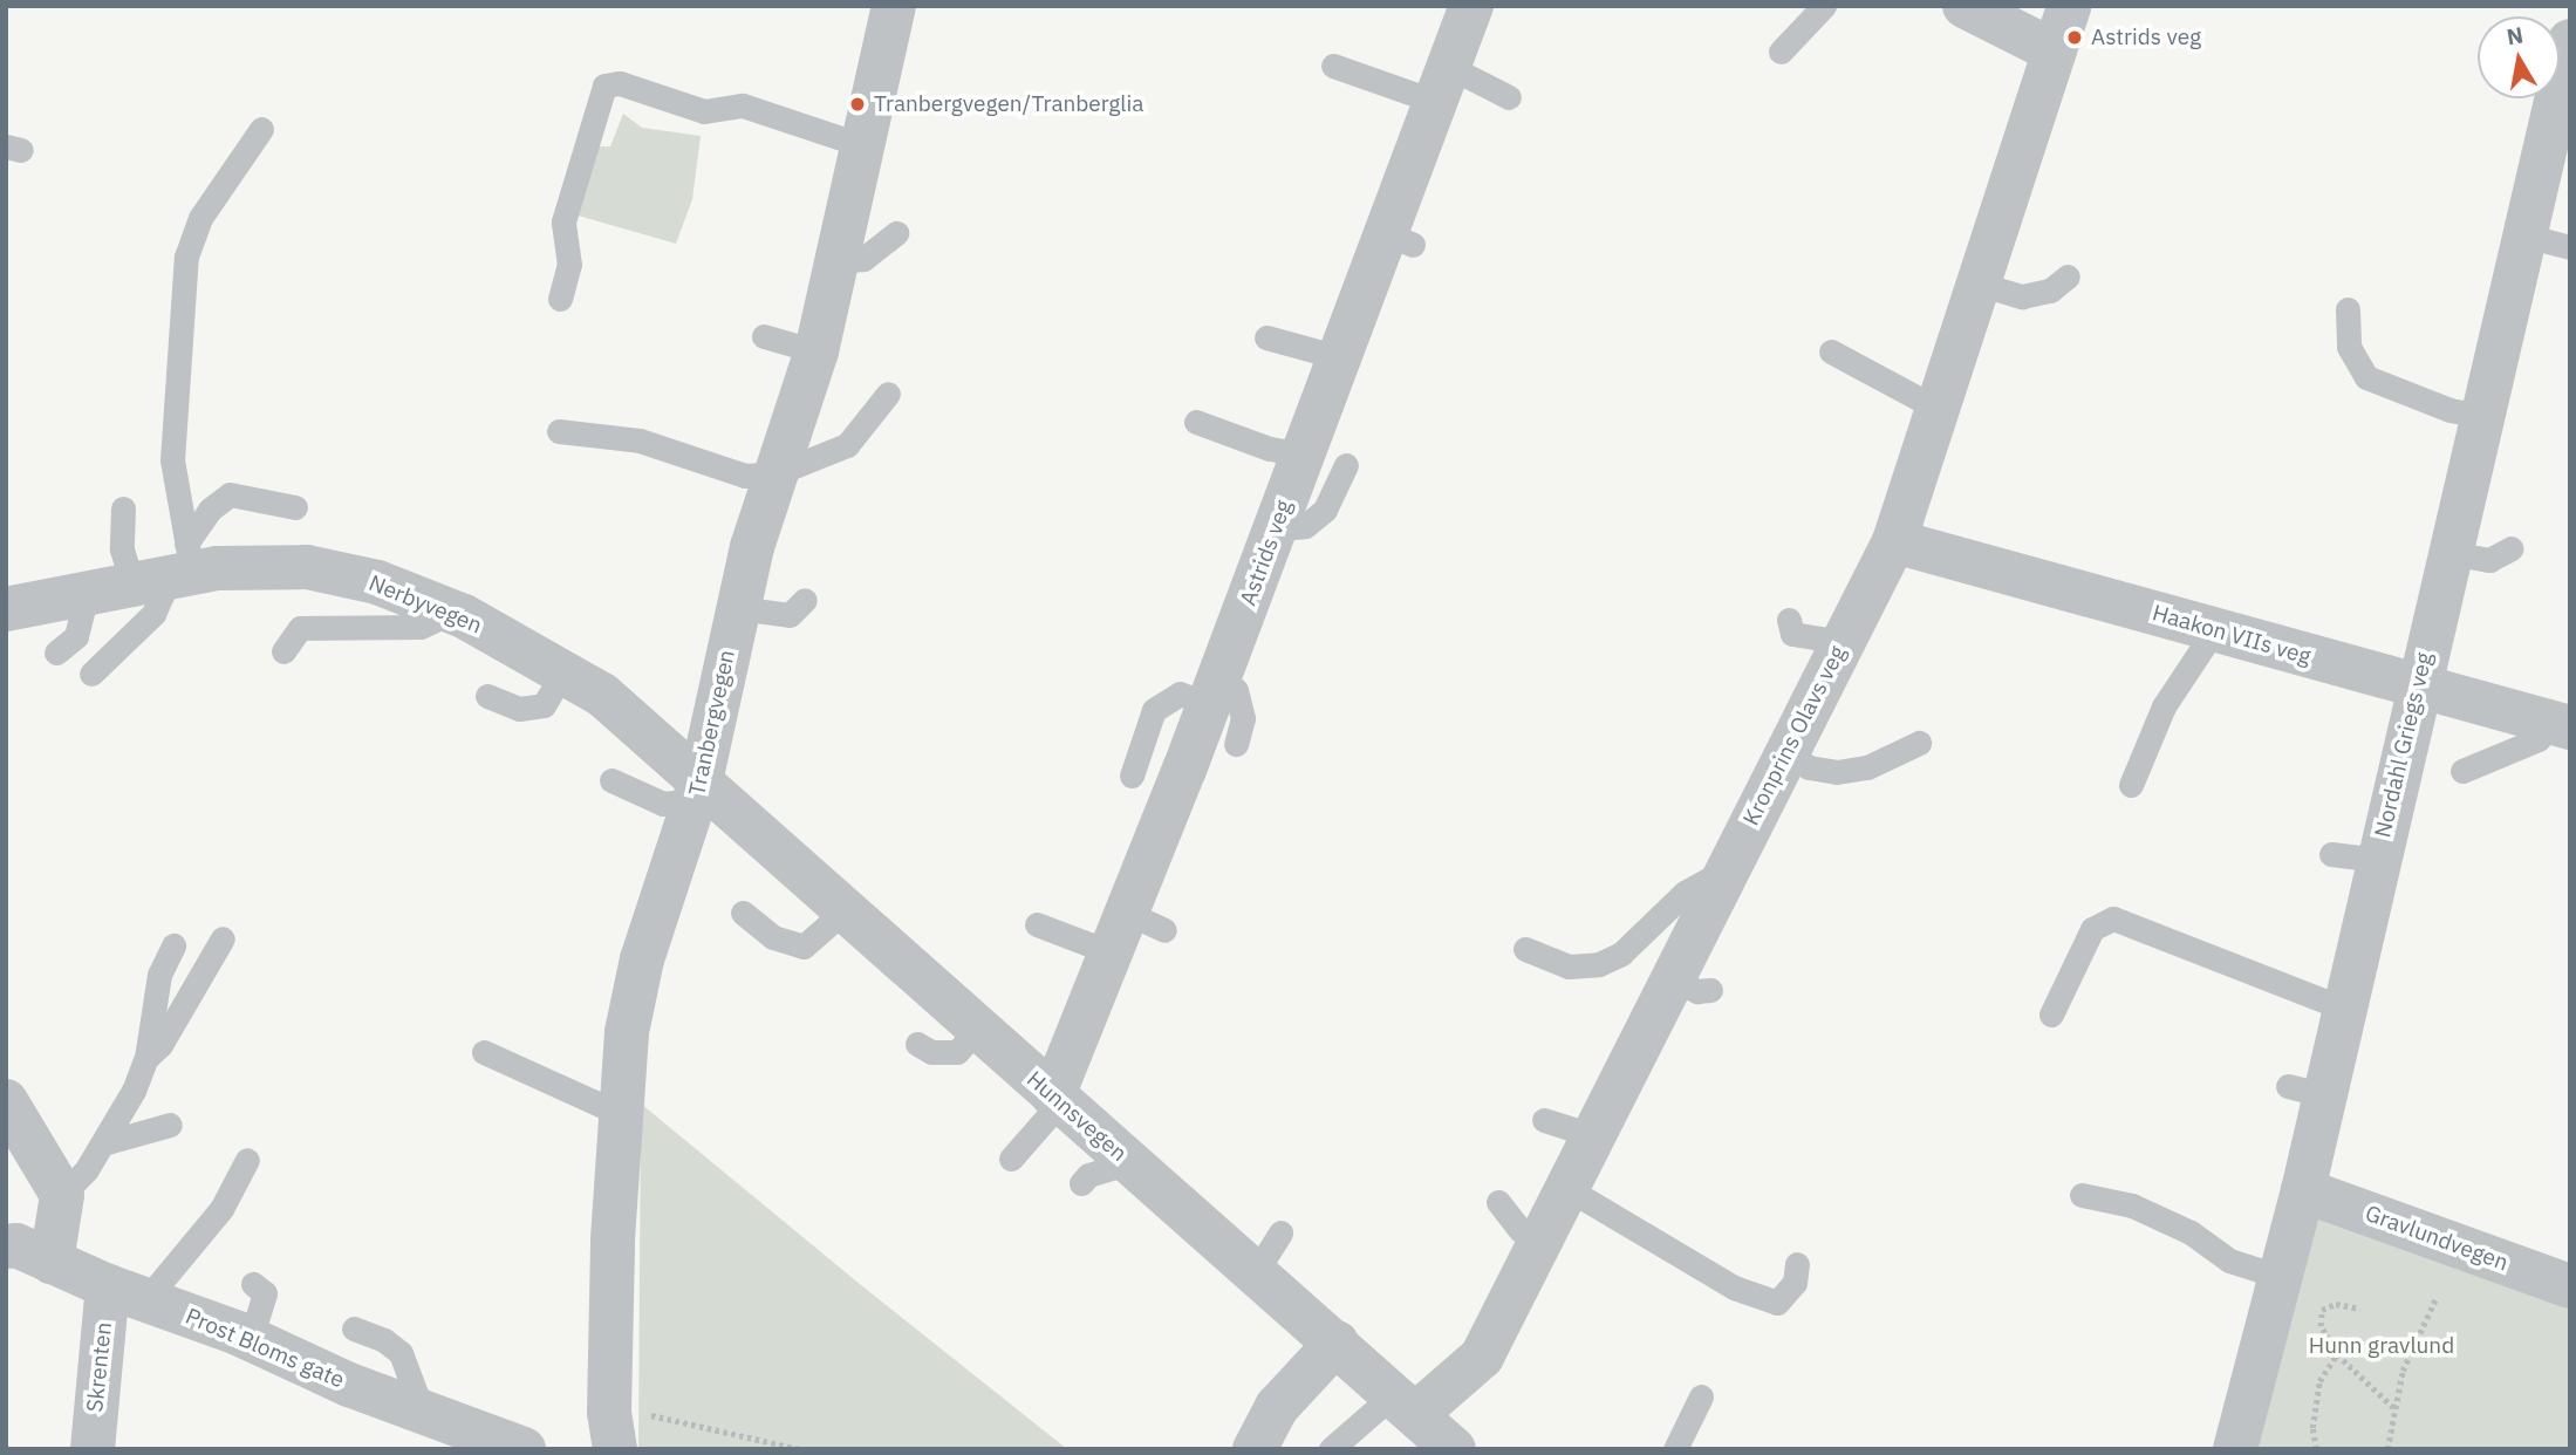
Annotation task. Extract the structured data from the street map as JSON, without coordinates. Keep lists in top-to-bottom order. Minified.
{"streets":{"street":["Astrids veg","Nerbyvegen","Haakon VIIs veg","Tranbergvegen","Kronprins Olavs veg","Nordahl Griegs veg","Hunnsvegen","Gravlundvegen","Prost Bloms gate","Skrenten"]},"crossings":[["Astrids veg","Hunnsvegen"],["Nerbyvegen","Tranbergvegen"],["Nerbyvegen","Hunnsvegen"],["Haakon VIIs veg","Kronprins Olavs veg"],["Haakon VIIs veg","Nordahl Griegs veg"],["Tranbergvegen","Hunnsvegen"],["Kronprins Olavs veg","Hunnsvegen"],["Nordahl Griegs veg","Gravlundvegen"],["Prost Bloms gate","Skrenten"]],"parks":["Hunn gravlund"],"places":["Astrids veg","Tranbergvegen/Tranberglia"],"north":"top"}
